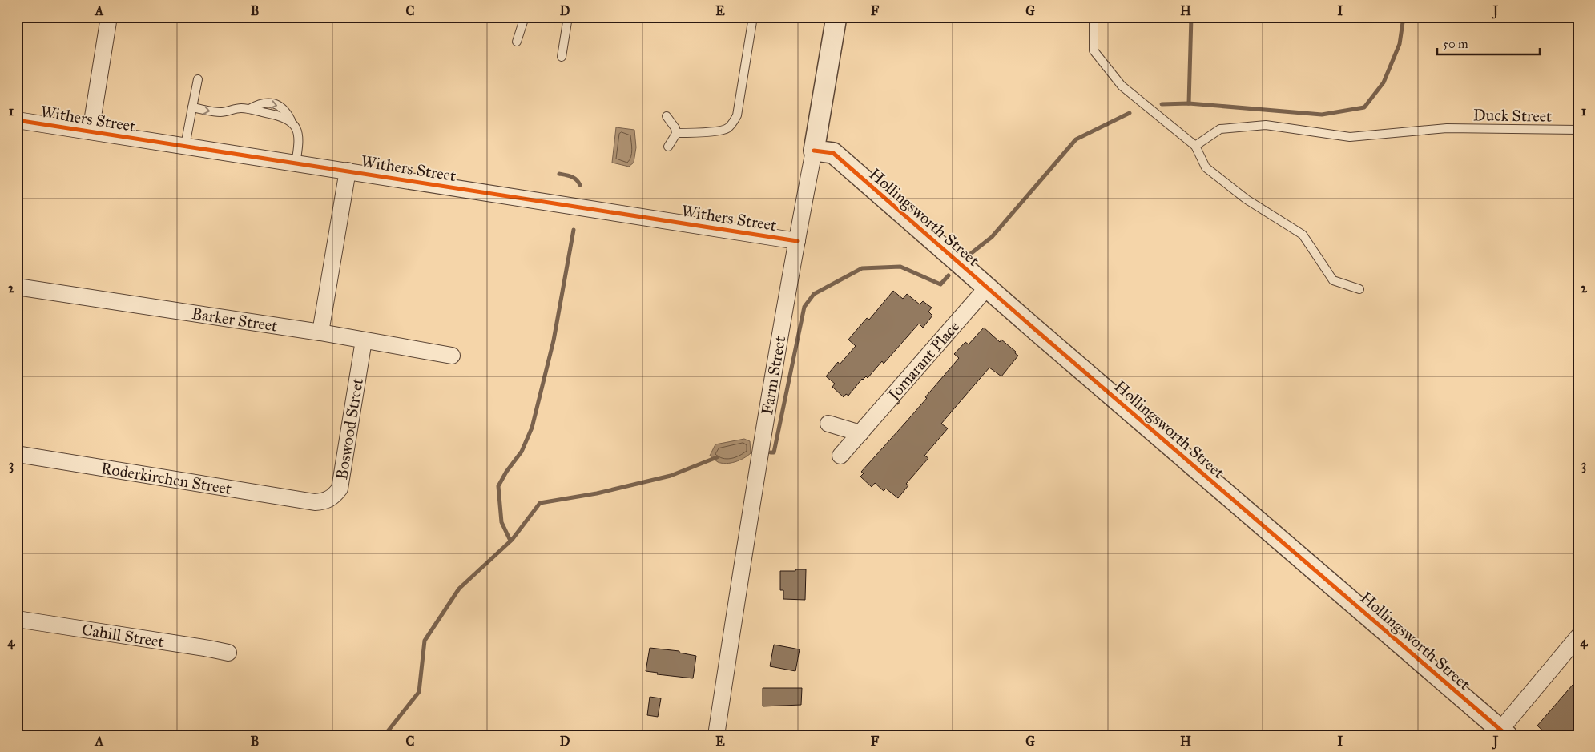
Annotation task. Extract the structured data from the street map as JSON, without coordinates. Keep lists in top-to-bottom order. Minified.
{"streets":{"street":["Withers Street","Hollingsworth Street","Barker Street","Jomarant Place","Farm Street","Boswood Street","Roderkirchen Street","Cahill Street"],"lane":["Duck Street"]},"crossings":[["Withers Street","Farm Street"],["Hollingsworth Street","Jomarant Place"],["Hollingsworth Street","Farm Street"],["Barker Street","Boswood Street"],["Boswood Street","Roderkirchen Street"]],"scale_bar":"50 m","grid":{"columns":["A","B","C","D","E","F","G","H","I","J"],"rows":["1","2","3","4"]}}
